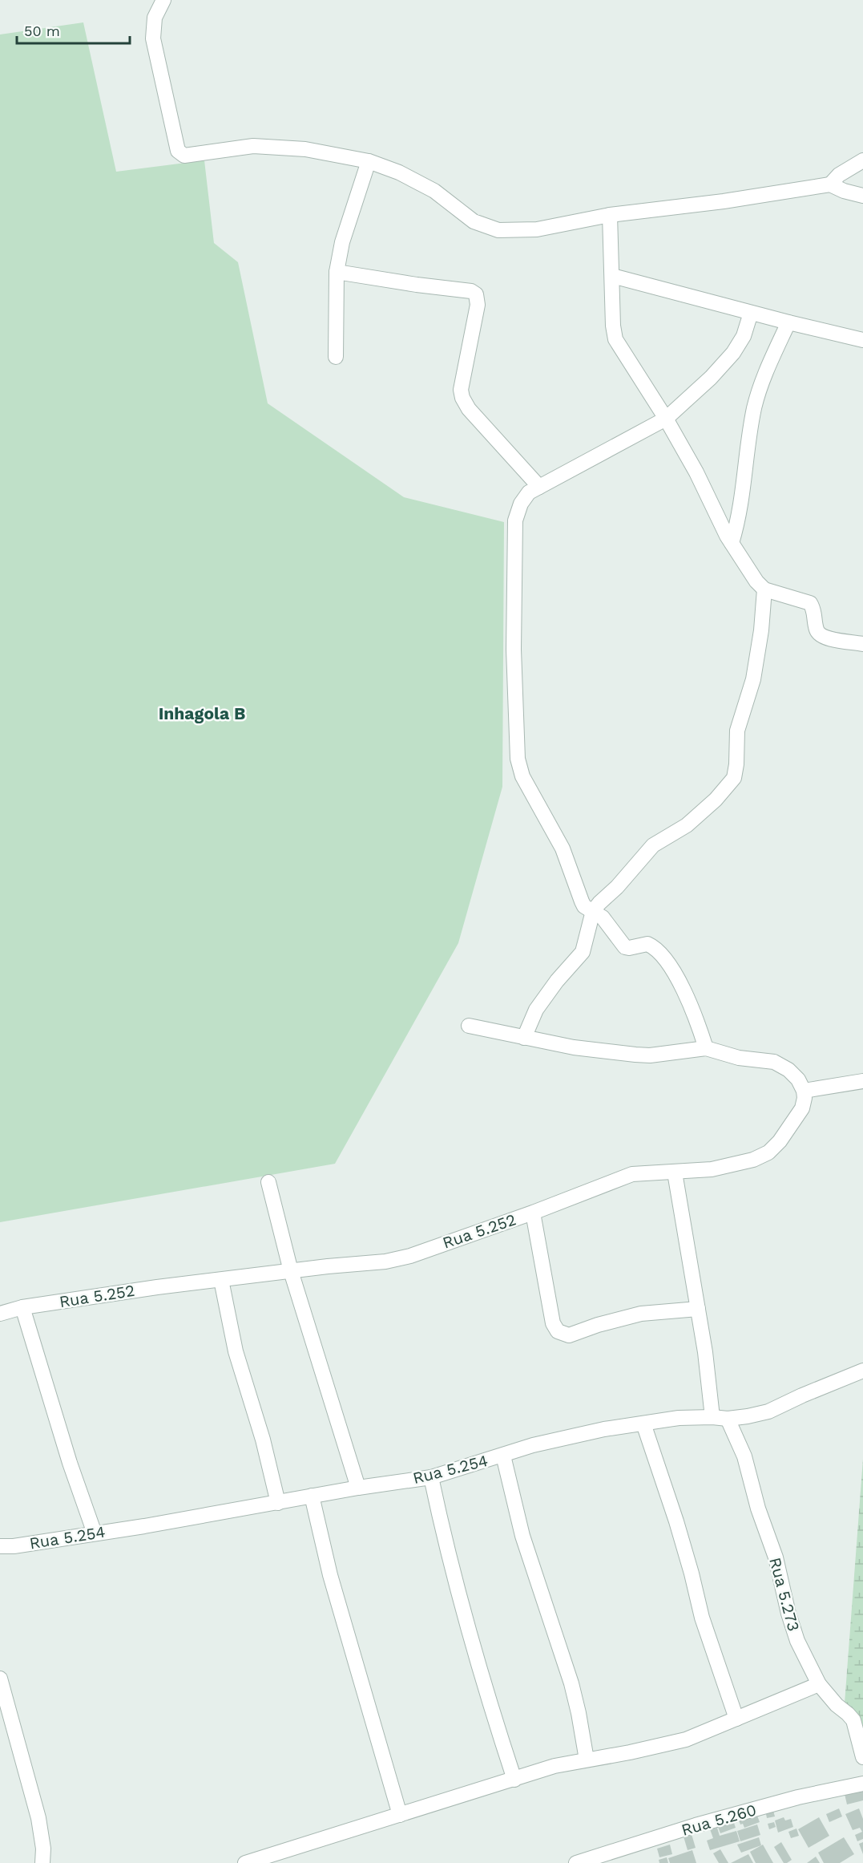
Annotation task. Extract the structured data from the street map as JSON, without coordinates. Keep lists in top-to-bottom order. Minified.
{"streets":{"street":["Rua 5.252","Rua 5.254","Rua 5.273","Rua 5.260"]},"crossings":[["Rua 5.254","Rua 5.273"]],"districts":["Inhagola B"],"scale_bar":"50 m"}
